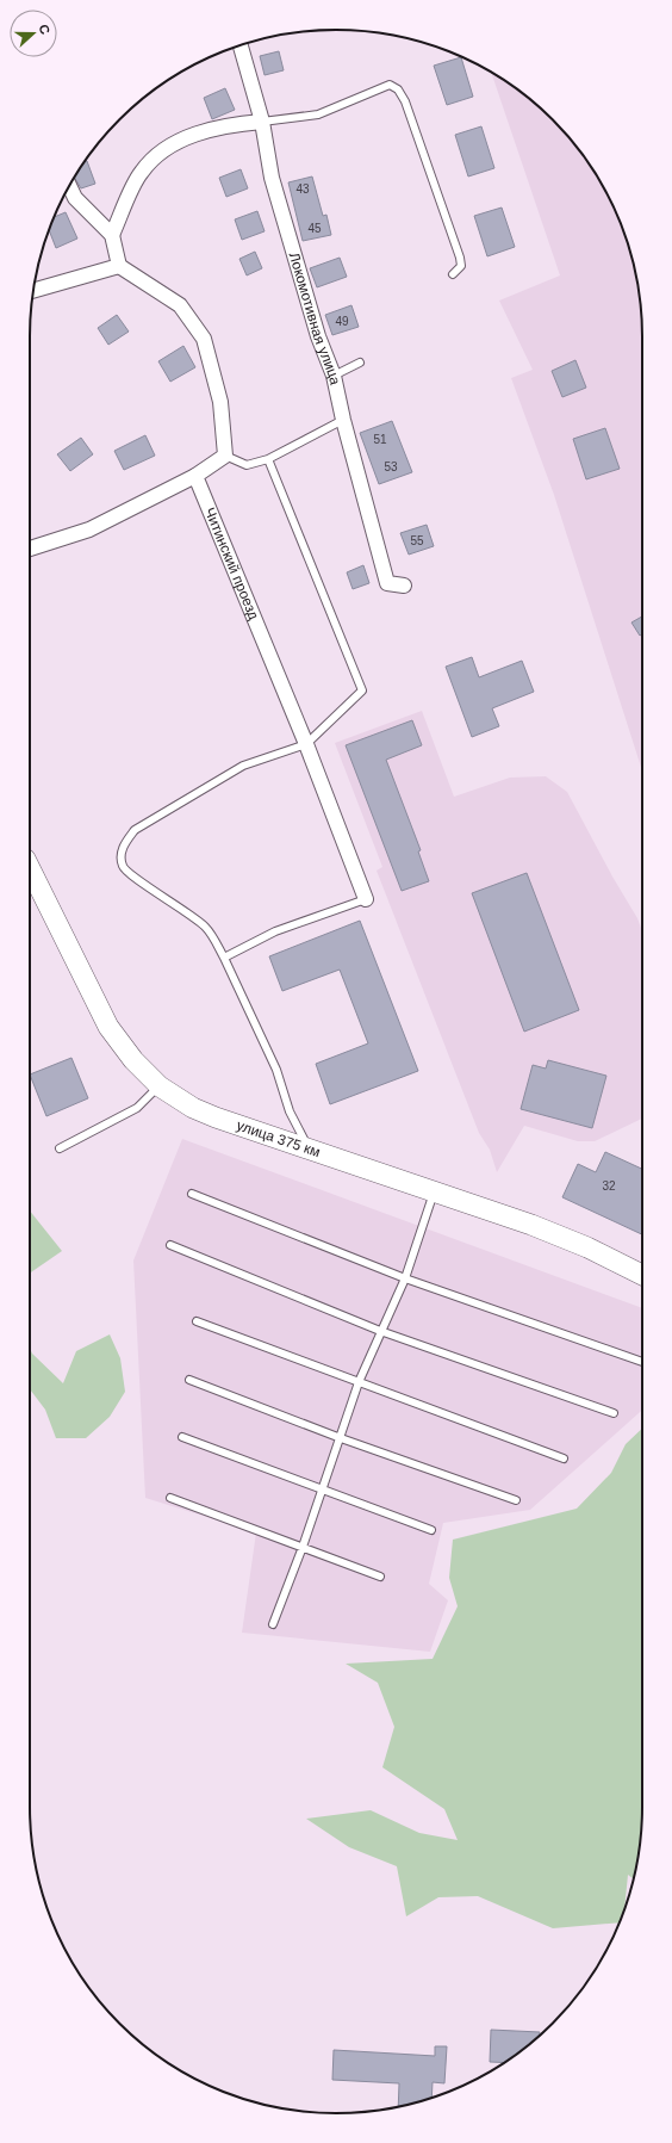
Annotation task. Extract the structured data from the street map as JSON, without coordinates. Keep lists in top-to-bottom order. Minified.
{"streets":{"main road":["улица 375 км"],"street":["Локомотивная улица","Читинский проезд"]},"house_numbers":["43","45","49","51","53","55","32"],"north":"right"}
